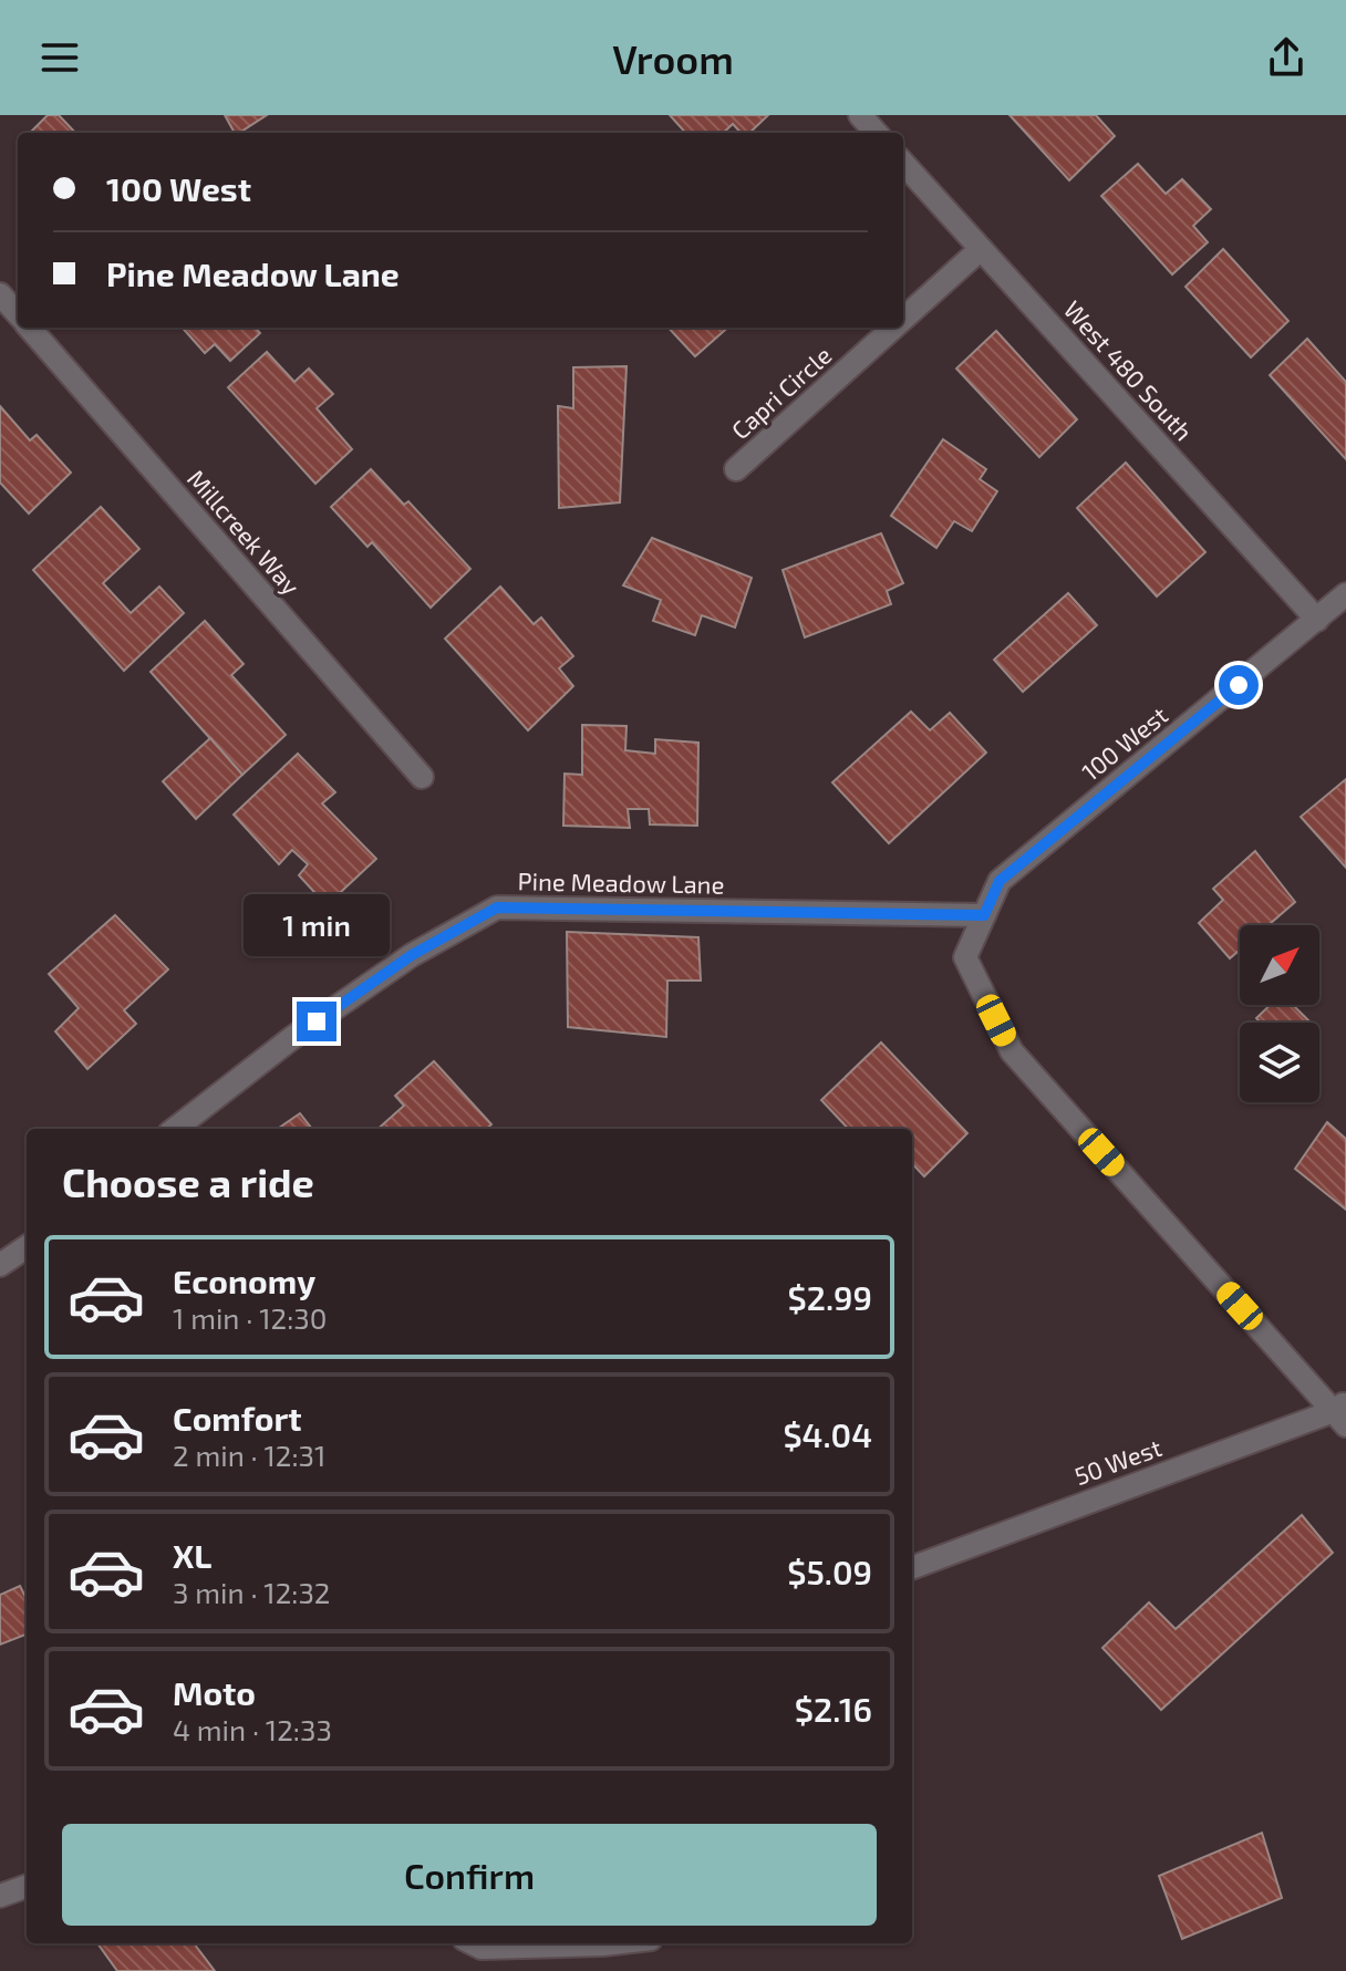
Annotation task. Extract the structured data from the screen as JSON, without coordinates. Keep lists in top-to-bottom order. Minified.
{"streets":{"street":["West 480 South","Capri Circle","Millcreek Way","100 West","Pine Meadow Lane","50 West"]},"crossings":[["West 480 South","Capri Circle"],["West 480 South","100 West"],["100 West","Pine Meadow Lane"],["100 West","50 West"]],"north":"top right","page":{"header":"Vroom","banner":["100 West","Pine Meadow Lane"],"bubble":"1 min","heading":"Choose a ride","list":[{"name":"Economy","note":"1 min · 12:30","value":"$2.99"},{"name":"Comfort","note":"2 min · 12:31","value":"$4.04"},{"name":"XL","note":"3 min · 12:32","value":"$5.09"},{"name":"Moto","note":"4 min · 12:33","value":"$2.16"}],"buttons":"Confirm"}}
